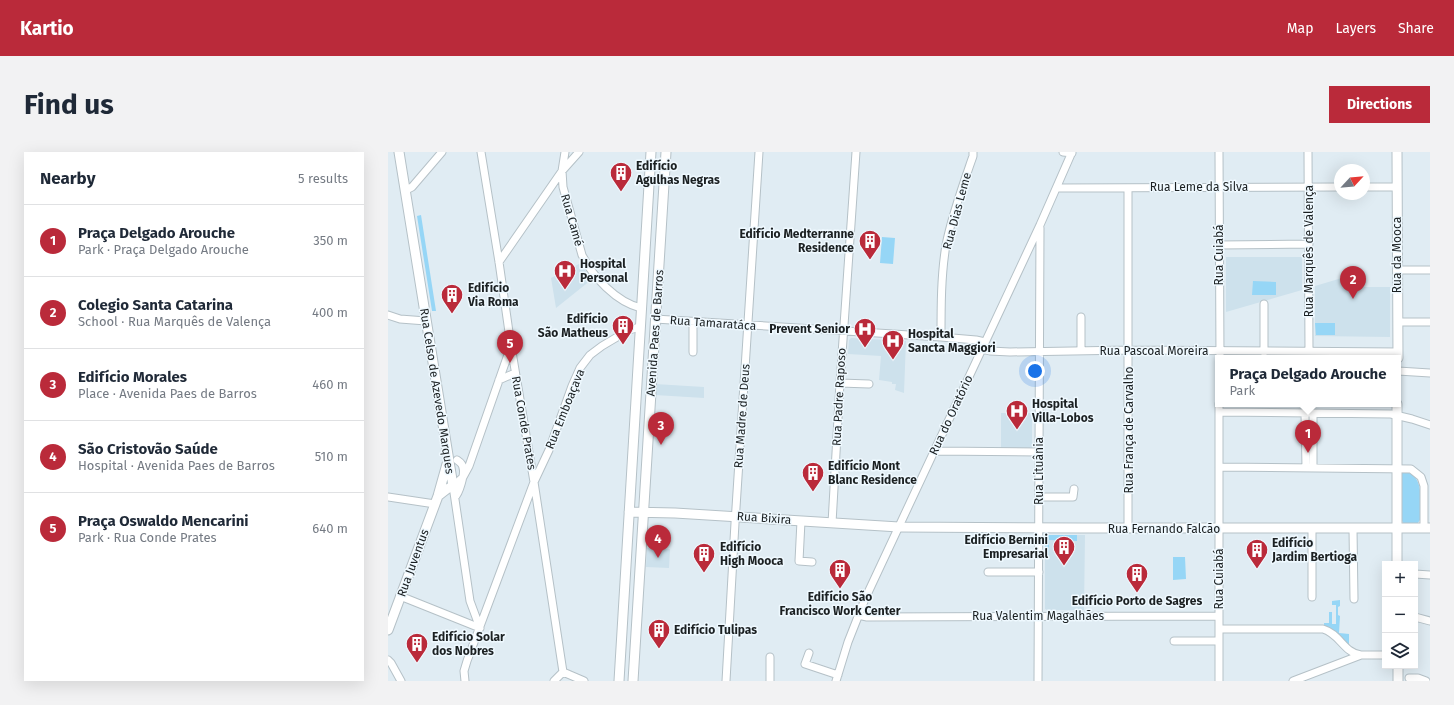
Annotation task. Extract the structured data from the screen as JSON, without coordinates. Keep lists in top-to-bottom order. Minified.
{"streets":{"main road":["Rua da Mooca","Avenida Paes de Barros","Rua Celso de Azevedo Marques","Rua Bixira","Rua Fernando Falcão","Rua Juventus"],"street":["Rua Leme da Silva","Rua Dias Leme","Rua Camé","Rua Marquês de Valença","Rua Cuiabá","Rua Tamaratáca","Rua Pascoal Moreira","Rua Padre Raposo","Rua Emboaçava","Rua do Oratório","Rua Madre de Deus","Rua Conde Prates","Rua França de Carvalho","Rua Lituânia","Rua Valentim Magalhães"]},"crossings":[["Rua Leme da Silva","Rua Marquês de Valença"],["Rua Leme da Silva","Rua Cuiabá"],["Rua Leme da Silva","Rua do Oratório"],["Rua Leme da Silva","Rua França de Carvalho"],["Rua Dias Leme","Rua Tamaratáca"],["Rua Camé","Avenida Paes de Barros"],["Rua Marquês de Valença","Rua Pascoal Moreira"],["Rua Cuiabá","Rua Pascoal Moreira"],["Rua Cuiabá","Rua Fernando Falcão"],["Rua Cuiabá","Rua Valentim Magalhães"],["Rua da Mooca","Rua Pascoal Moreira"],["Rua Tamaratáca","Avenida Paes de Barros"],["Rua Tamaratáca","Rua Pascoal Moreira"],["Rua Tamaratáca","Rua Padre Raposo"],["Rua Tamaratáca","Rua do Oratório"],["Rua Tamaratáca","Rua Madre de Deus"],["Avenida Paes de Barros","Rua Emboaçava"],["Avenida Paes de Barros","Rua Bixira"],["Rua Pascoal Moreira","Rua do Oratório"],["Rua Pascoal Moreira","Rua França de Carvalho"],["Rua Pascoal Moreira","Rua Lituânia"],["Rua Celso de Azevedo Marques","Rua Emboaçava"],["Rua Celso de Azevedo Marques","Rua Juventus"],["Rua Padre Raposo","Rua Bixira"],["Rua Emboaçava","Rua Conde Prates"],["Rua do Oratório","Rua Lituânia"],["Rua do Oratório","Rua Bixira"],["Rua do Oratório","Rua Fernando Falcão"],["Rua do Oratório","Rua Valentim Magalhães"],["Rua Madre de Deus","Rua Bixira"],["Rua França de Carvalho","Rua Fernando Falcão"],["Rua Lituânia","Rua Fernando Falcão"],["Rua Lituânia","Rua Valentim Magalhães"],["Rua Bixira","Rua Fernando Falcão"]],"places":{"building":["Edifício Agulhas Negras","Edifício Medterranne Residence","Edifício Via Roma","Edifício São Matheus","Edifício Mont Blanc Residence","Edifício Bernini Empresarial","Edifício Jardim Bertioga","Edifício High Mooca","Edifício São Francisco Work Center","Edifício Porto de Sagres","Edifício Tulipas","Edifício Solar dos Nobres"],"hospital":["Hospital Personal","Prevent Senior","Hospital Sancta Maggiori","Hospital Villa-Lobos"]},"north":"top right","page":{"header":"Kartio","nav":["Map","Layers","Share"],"buttons":"Directions","title":"Find us","heading":["Nearby","5 results"],"list":[{"mark":"1","name":"Praça Delgado Arouche","note":"Park · Praça Delgado Arouche","value":"350 m"},{"mark":"2","name":"Colegio Santa Catarina","note":"School · Rua Marquês de Valença","value":"400 m"},{"mark":"3","name":"Edifício Morales","note":"Place · Avenida Paes de Barros","value":"460 m"},{"mark":"4","name":"São Cristovão Saúde","note":"Hospital · Avenida Paes de Barros","value":"510 m"},{"mark":"5","name":"Praça Oswaldo Mencarini","note":"Park · Rua Conde Prates","value":"640 m"}],"pins":["2","5","3","1","4"],"popup":["Praça Delgado Arouche","Park"],"map_buttons":["+","−"]}}
